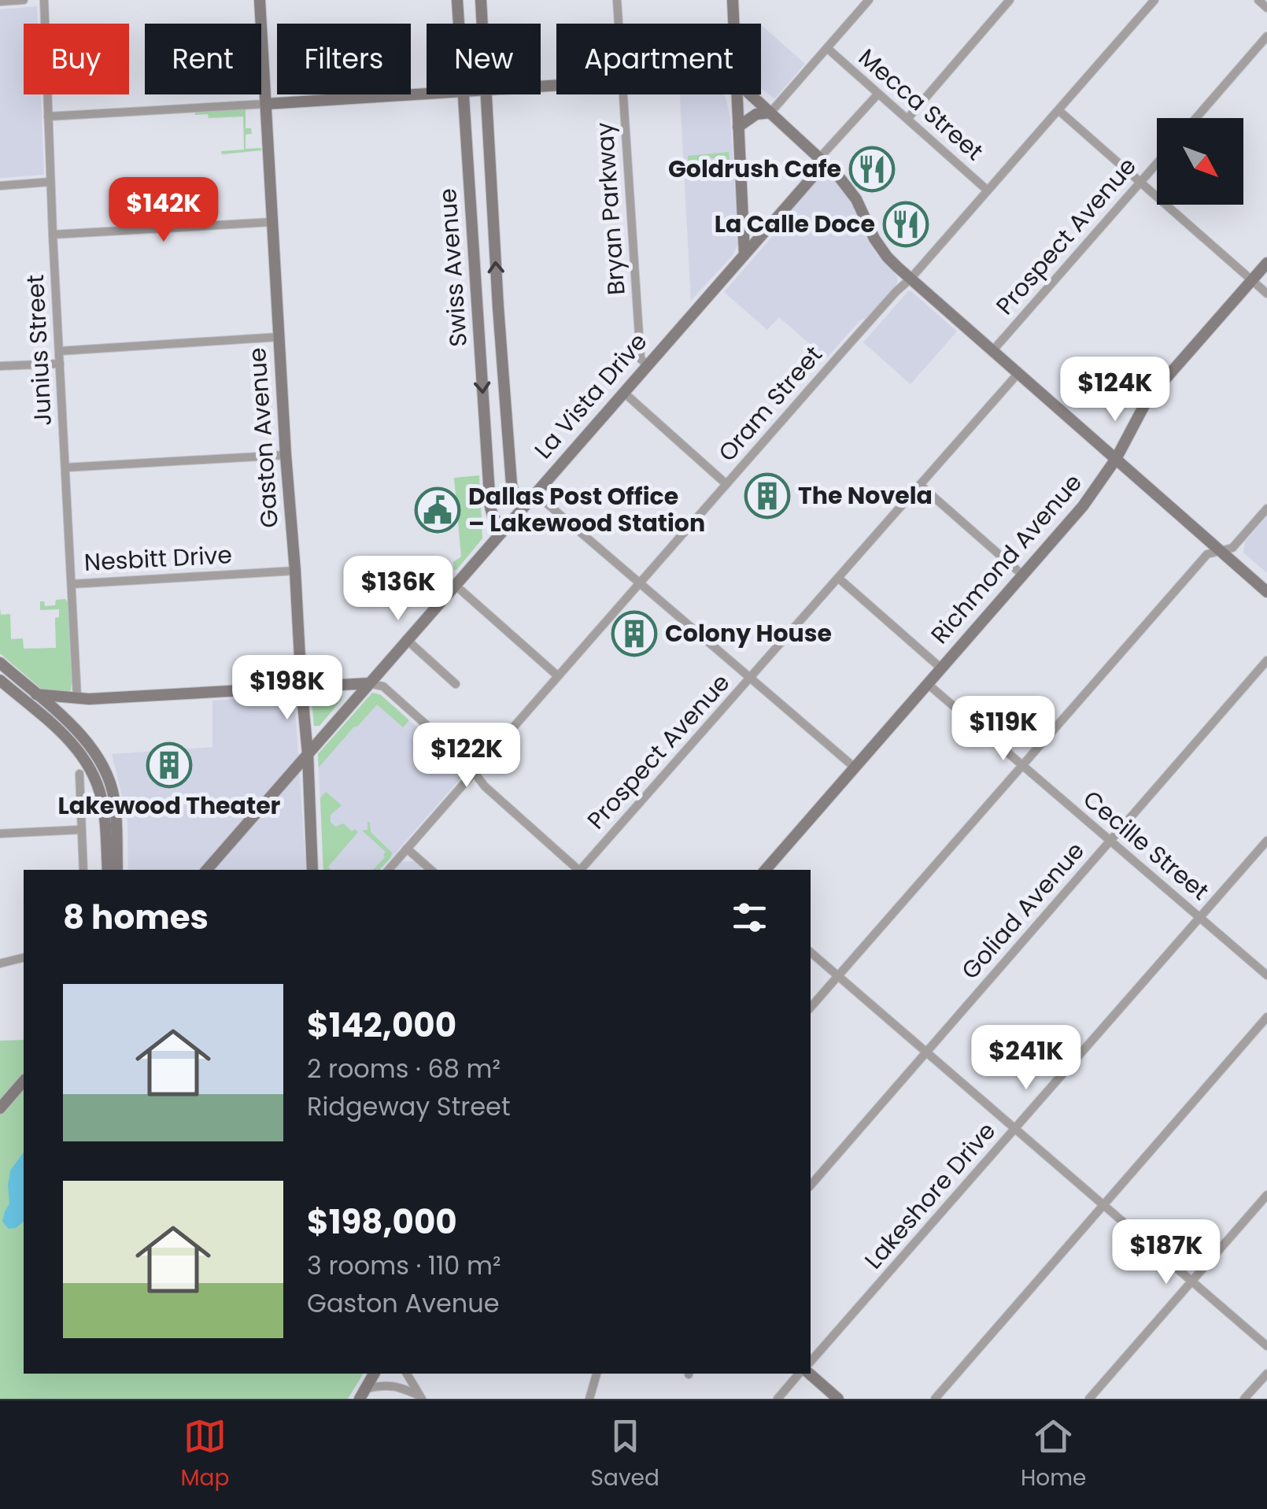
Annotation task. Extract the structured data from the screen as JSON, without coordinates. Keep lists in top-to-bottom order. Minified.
{"streets":{"street":["Mecca Street","Bryan Parkway","Prospect Avenue","Swiss Avenue","Junius Street","La Vista Drive","Oram Street","Gaston Avenue","Nesbitt Drive","Richmond Avenue","Cecille Street","Goliad Avenue","Lakeshore Drive"]},"crossings":[["Mecca Street","La Vista Drive"],["Mecca Street","Oram Street"],["Bryan Parkway","La Vista Drive"],["Swiss Avenue","La Vista Drive"],["Junius Street","Nesbitt Drive"],["La Vista Drive","Gaston Avenue"],["Gaston Avenue","Nesbitt Drive"],["Richmond Avenue","Cecille Street"],["Cecille Street","Goliad Avenue"],["Cecille Street","Lakeshore Drive"]],"places":{"restaurant":["Goldrush Cafe","La Calle Doce"],"building":["The Novela","Colony House","Lakewood Theater"],"public building":["Dallas Post Office – Lakewood Station"]},"north":"bottom right","page":{"chip":["Buy","Rent","Filters","New","Apartment"],"price":["$142K","$124K","$136K","$198K","$119K","$122K","$241K","$187K"],"heading":"8 homes","list":[{"name":"$142,000","note":"2 rooms · 68 m² · Ridgeway Street"},{"name":"$198,000","note":"3 rooms · 110 m² · Gaston Avenue"}],"tabs":["Map","Saved","Home"]}}
